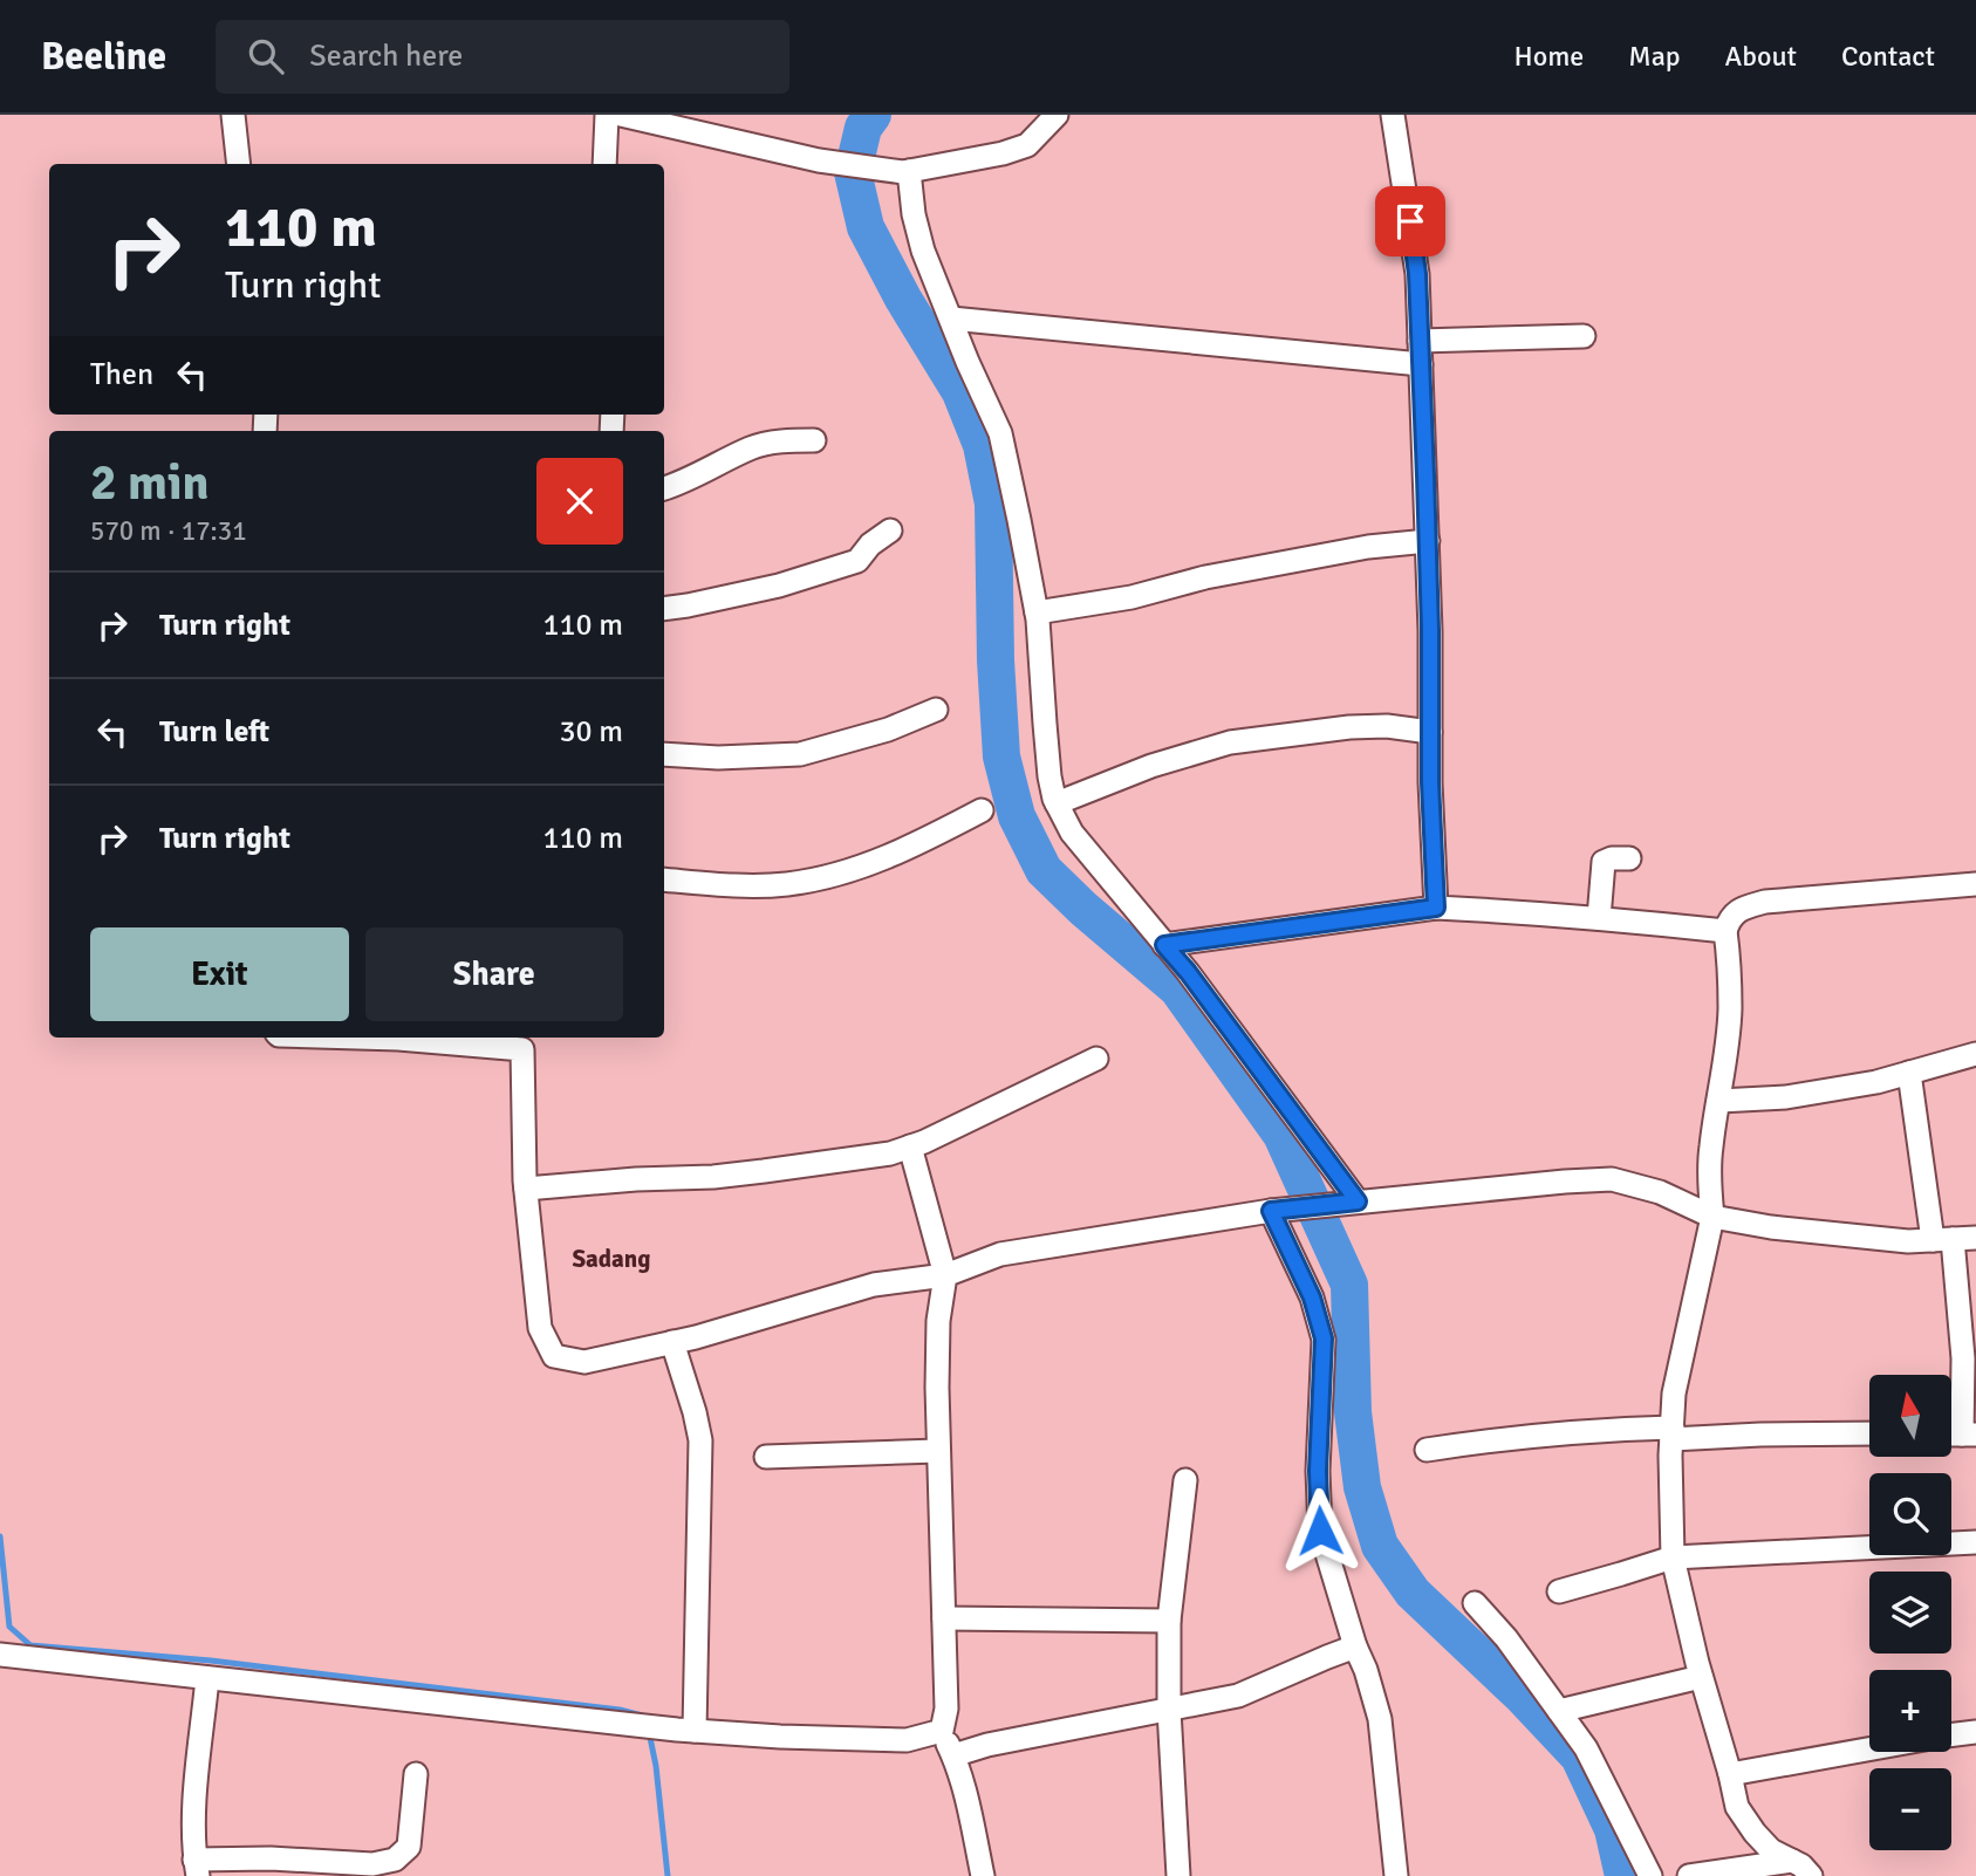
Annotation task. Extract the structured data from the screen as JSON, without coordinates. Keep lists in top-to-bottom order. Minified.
{"districts":["Sadang"],"north":"top","page":{"header":"Beeline","search":"Search here","nav":["Home","Map","About","Contact"],"turn":["110 m","Turn right"],"then":"Then","heading":["2 min","570 m · 17:31"],"list":[{"name":"Turn right","value":"110 m"},{"name":"Turn left","value":"30 m"},{"name":"Turn right","value":"110 m"}],"buttons":["Exit","Share"],"map_buttons":["+","−"]}}
